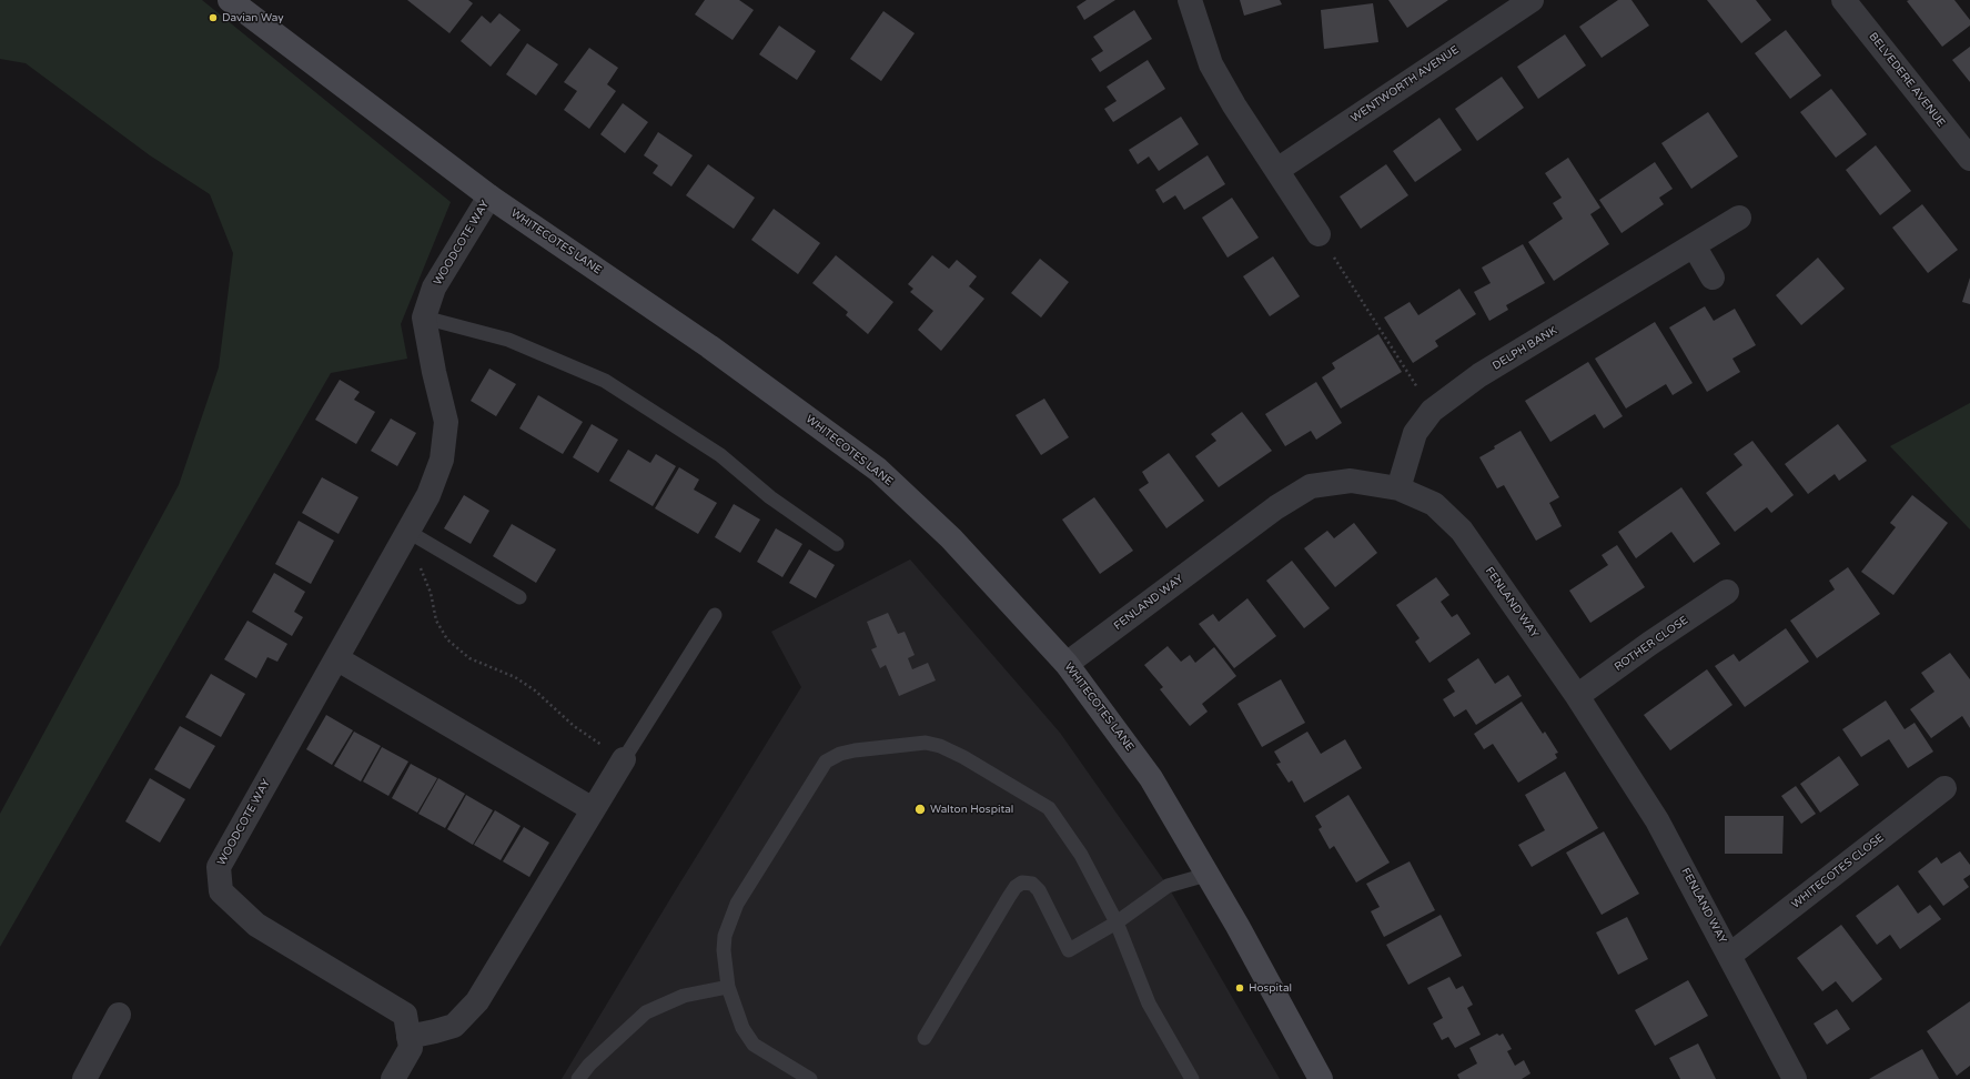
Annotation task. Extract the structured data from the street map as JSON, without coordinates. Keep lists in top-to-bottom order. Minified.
{"streets":{"street":["BELVEDERE AVENUE","WENTWORTH AVENUE","WHITECOTES LANE","WOODCOTE WAY","DELPH BANK","FENLAND WAY","ROTHER CLOSE","WHITECOTES CLOSE"]},"crossings":[["WHITECOTES LANE","WOODCOTE WAY"],["WHITECOTES LANE","FENLAND WAY"],["DELPH BANK","FENLAND WAY"],["FENLAND WAY","ROTHER CLOSE"],["FENLAND WAY","WHITECOTES CLOSE"]],"places":["Davian Way","Walton Hospital","Hospital"]}
